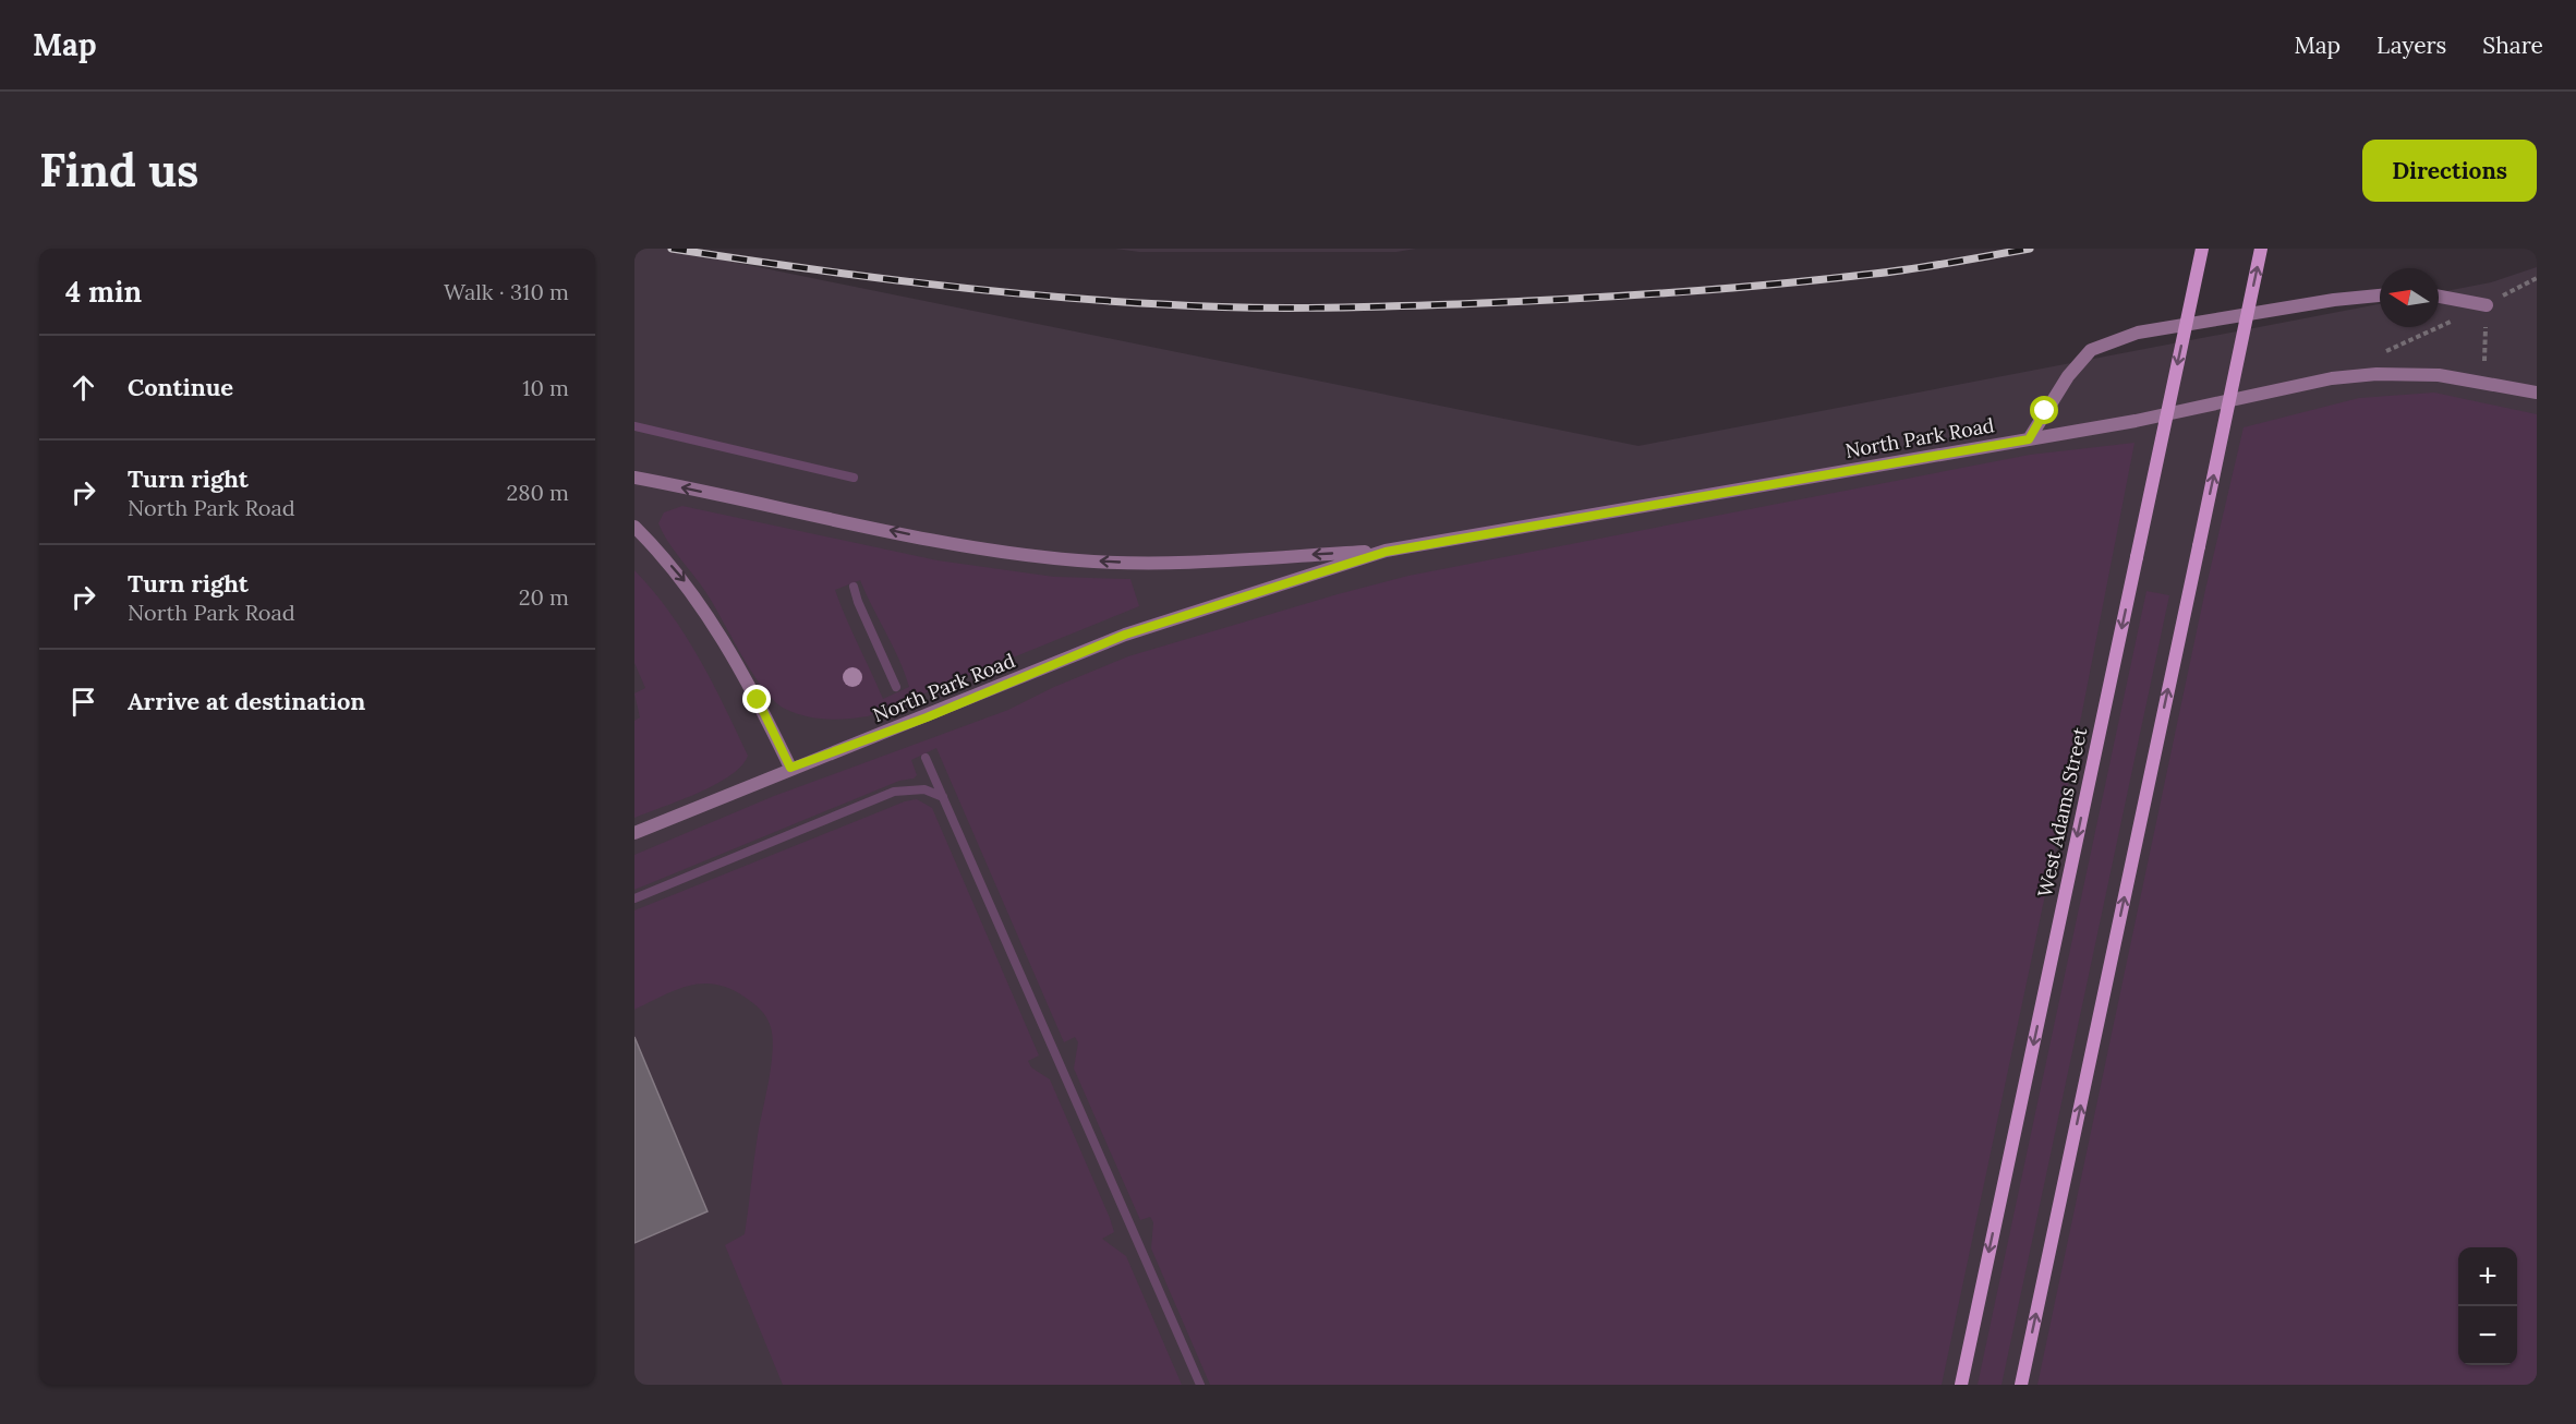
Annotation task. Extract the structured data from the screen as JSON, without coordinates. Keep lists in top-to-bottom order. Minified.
{"streets":{"main road":["West Adams Street"],"street":["North Park Road"]},"north":"left","page":{"header":"Map","nav":["Map","Layers","Share"],"buttons":"Directions","title":"Find us","heading":["4 min","Walk · 310 m"],"list":[["Continue","10 m"],["Turn right","North Park Road","280 m"],["Turn right","North Park Road","20 m"],"Arrive at destination"],"map_buttons":["+","−"]}}
